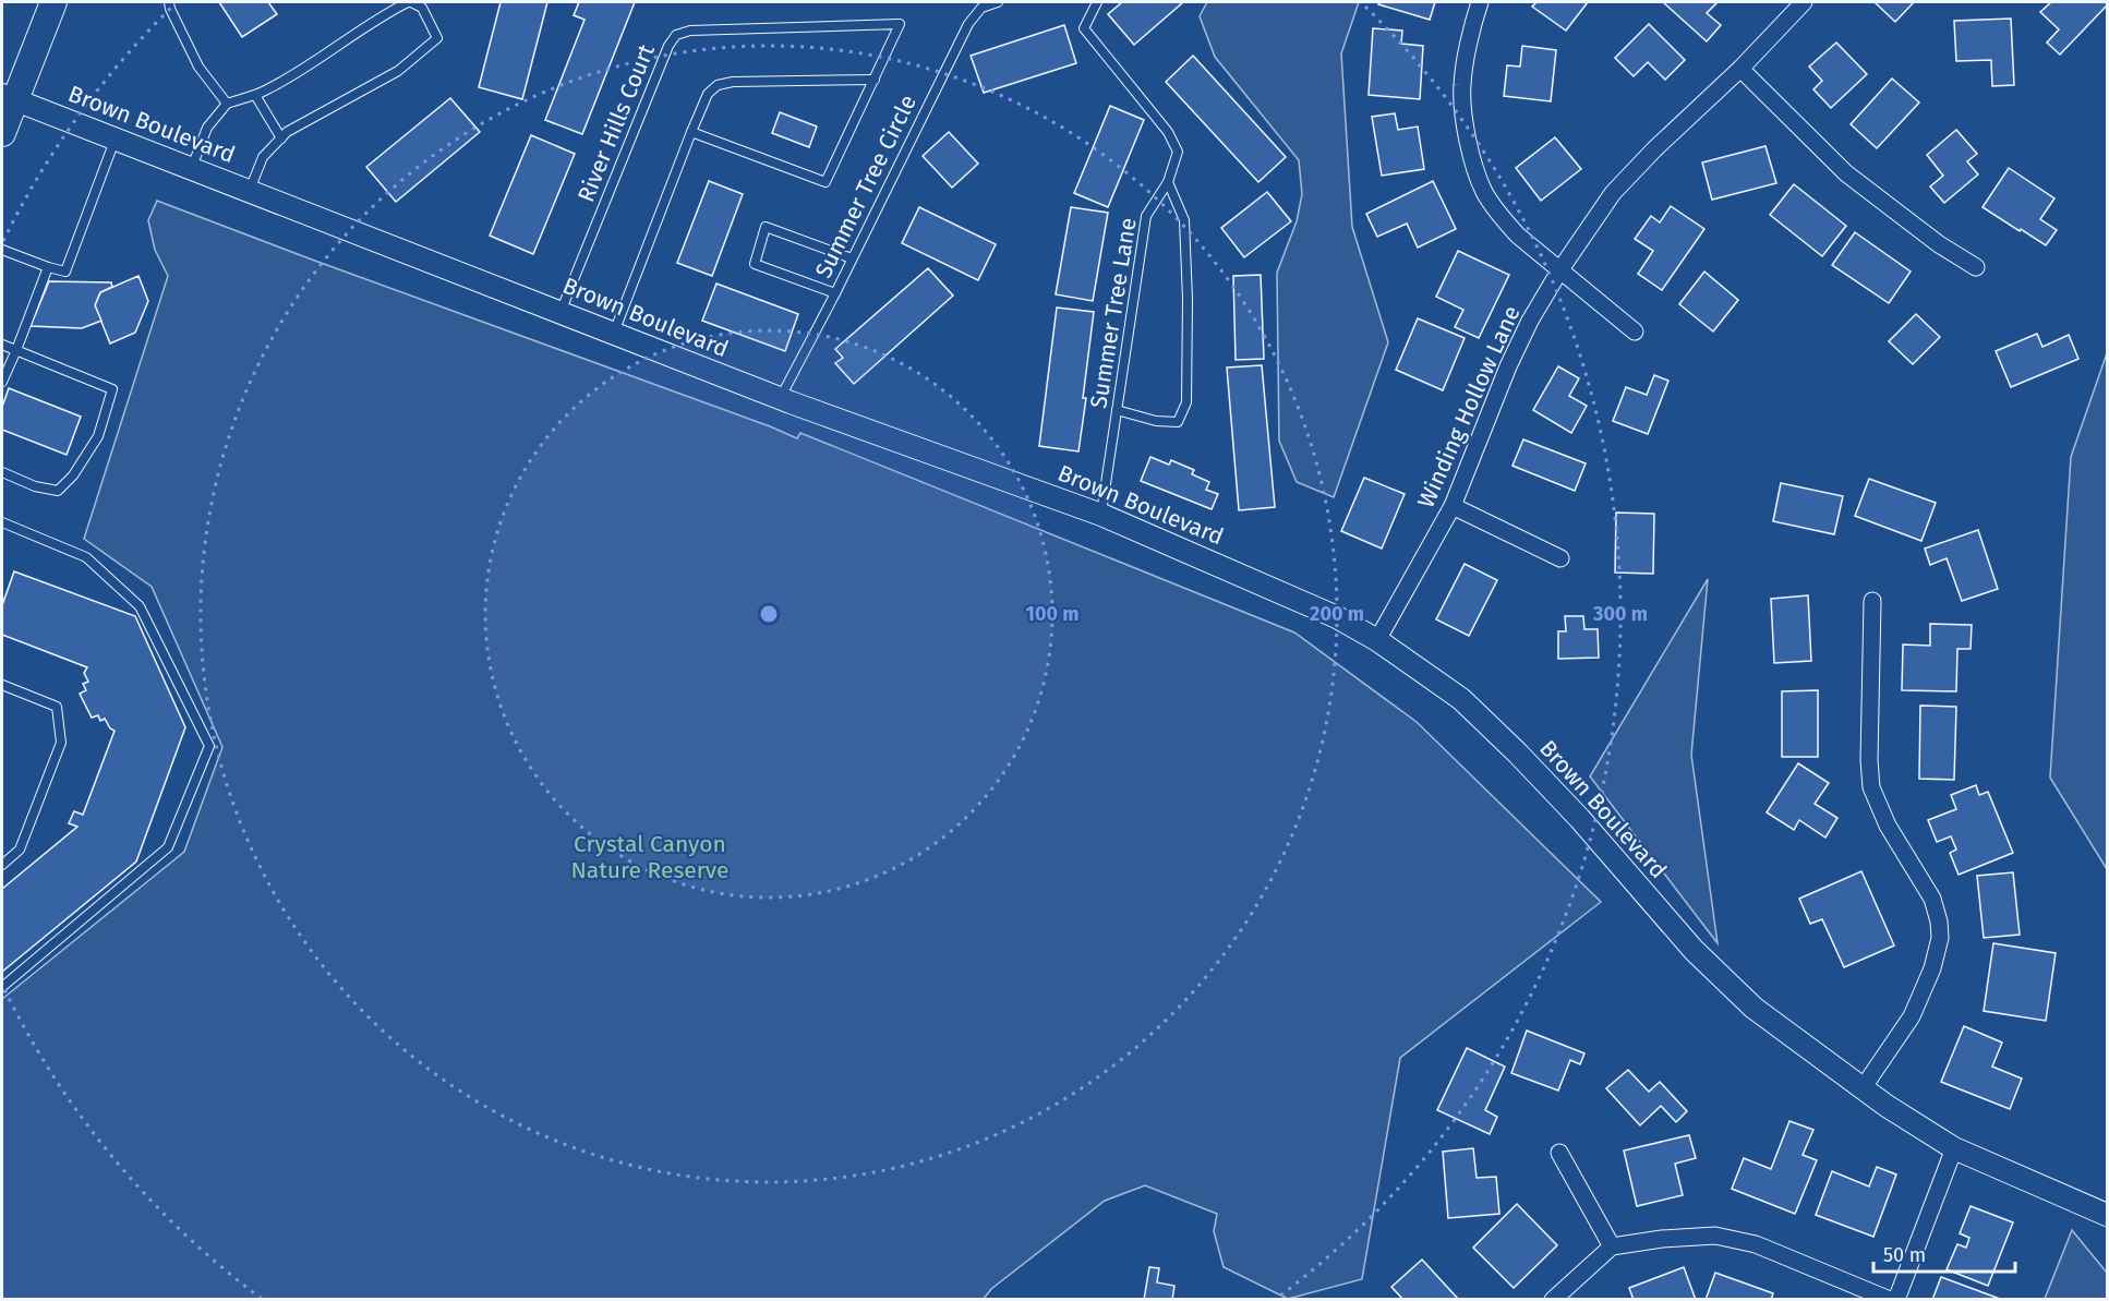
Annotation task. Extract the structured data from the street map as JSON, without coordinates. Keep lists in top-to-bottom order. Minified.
{"streets":{"street":["Brown Boulevard","Winding Hollow Lane"],"lane":["River Hills Court","Summer Tree Circle","Summer Tree Lane"]},"crossings":[["River Hills Court","Brown Boulevard"],["Brown Boulevard","Summer Tree Circle"],["Brown Boulevard","Summer Tree Lane"],["Brown Boulevard","Winding Hollow Lane"]],"parks":["Crystal Canyon Nature Reserve"],"scale_bar":"50 m","rings":["100 m","200 m","300 m"]}
